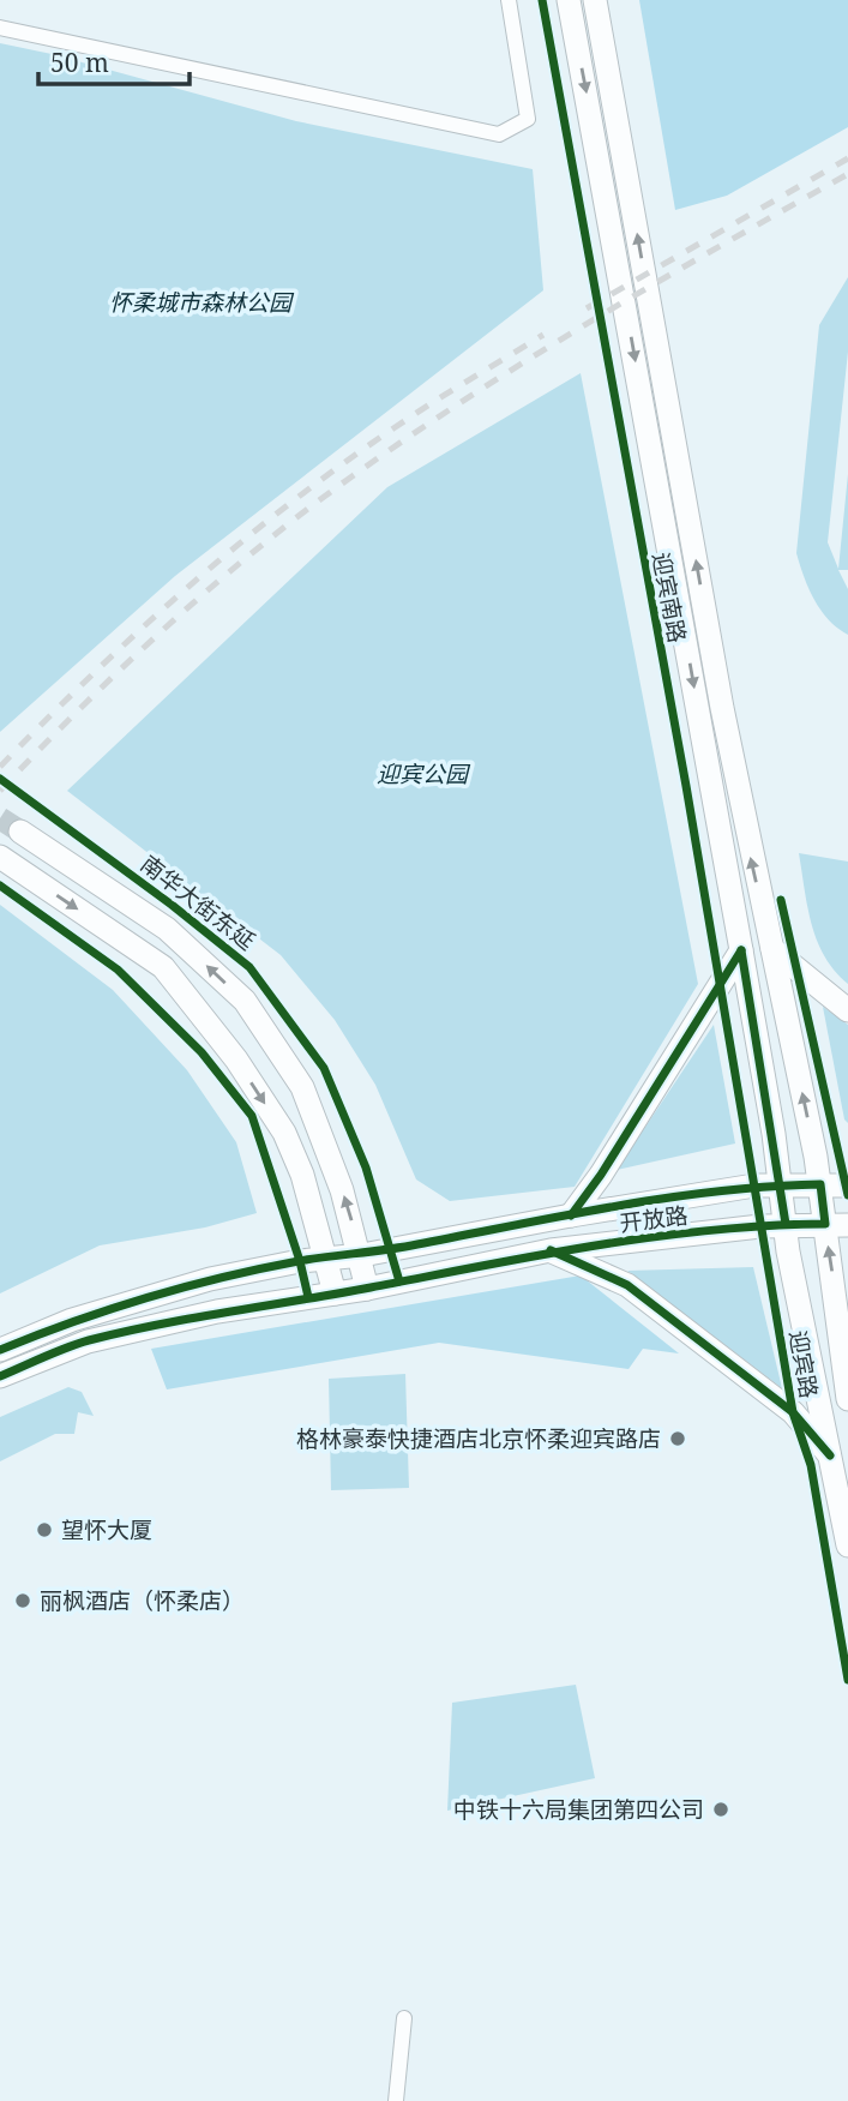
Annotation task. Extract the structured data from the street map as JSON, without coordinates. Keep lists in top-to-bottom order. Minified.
{"streets":{"main road":["迎宾南路","南华大街东延","开放路","迎宾路"]},"crossings":[["迎宾南路","开放路"],["迎宾南路","迎宾路"],["南华大街东延","开放路"],["开放路","迎宾路"]],"parks":["怀柔城市森林公园","迎宾公园"],"places":["格林豪泰快捷酒店北京怀柔迎宾路店","望怀大厦","丽枫酒店（怀柔店）","中铁十六局集团第四公司"],"scale_bar":"50 m"}
